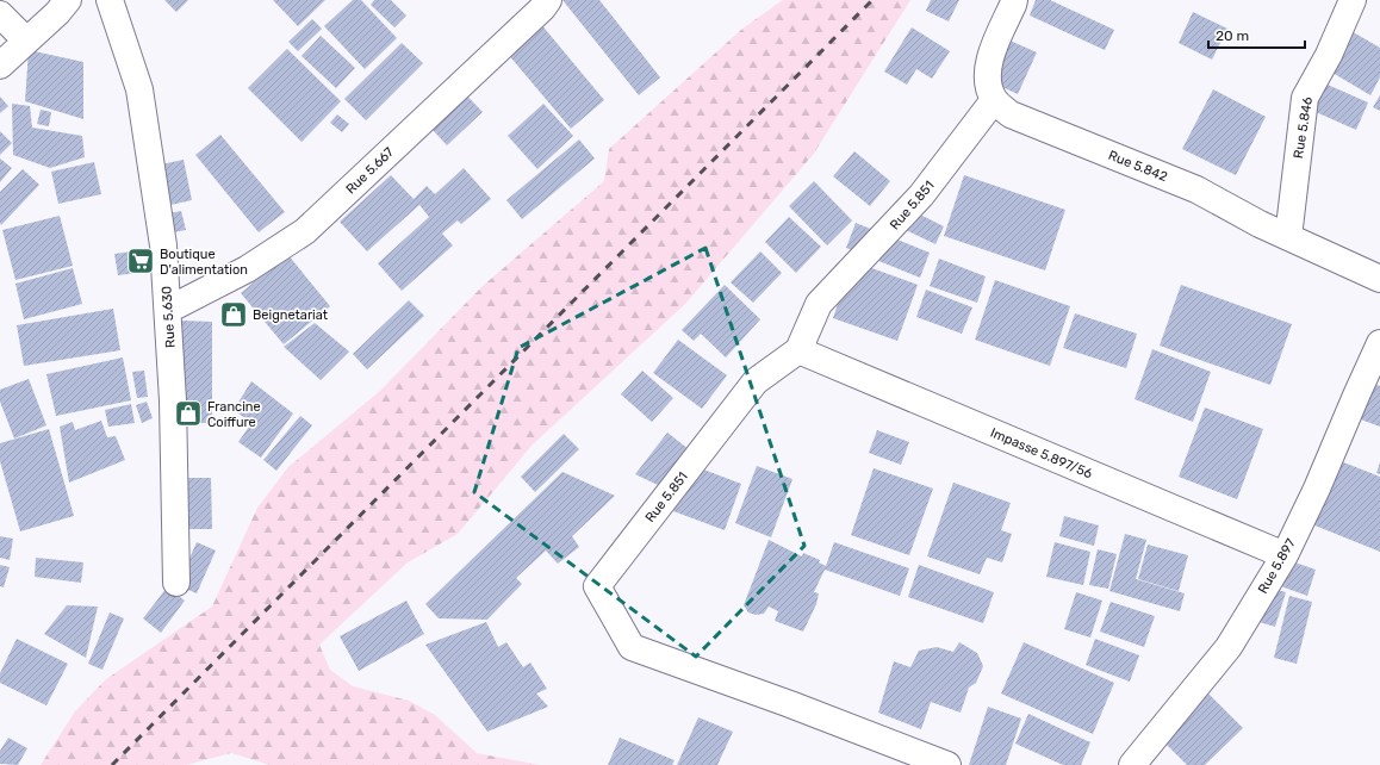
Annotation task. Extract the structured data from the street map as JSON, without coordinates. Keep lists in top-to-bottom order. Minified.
{"streets":{"street":["Rue 5.846","Rue 5.842","Rue 5.667","Rue 5.851","Rue 5.630","Impasse 5.897/56","Rue 5.897"]},"crossings":[["Rue 5.846","Rue 5.842"],["Rue 5.842","Rue 5.851"],["Rue 5.667","Rue 5.630"],["Rue 5.851","Impasse 5.897/56"],["Impasse 5.897/56","Rue 5.897"]],"places":{"supermarket":["Boutique D'alimentation"],"shop":["Beignetariat","Francine Coiffure"]},"scale_bar":"20 m"}
